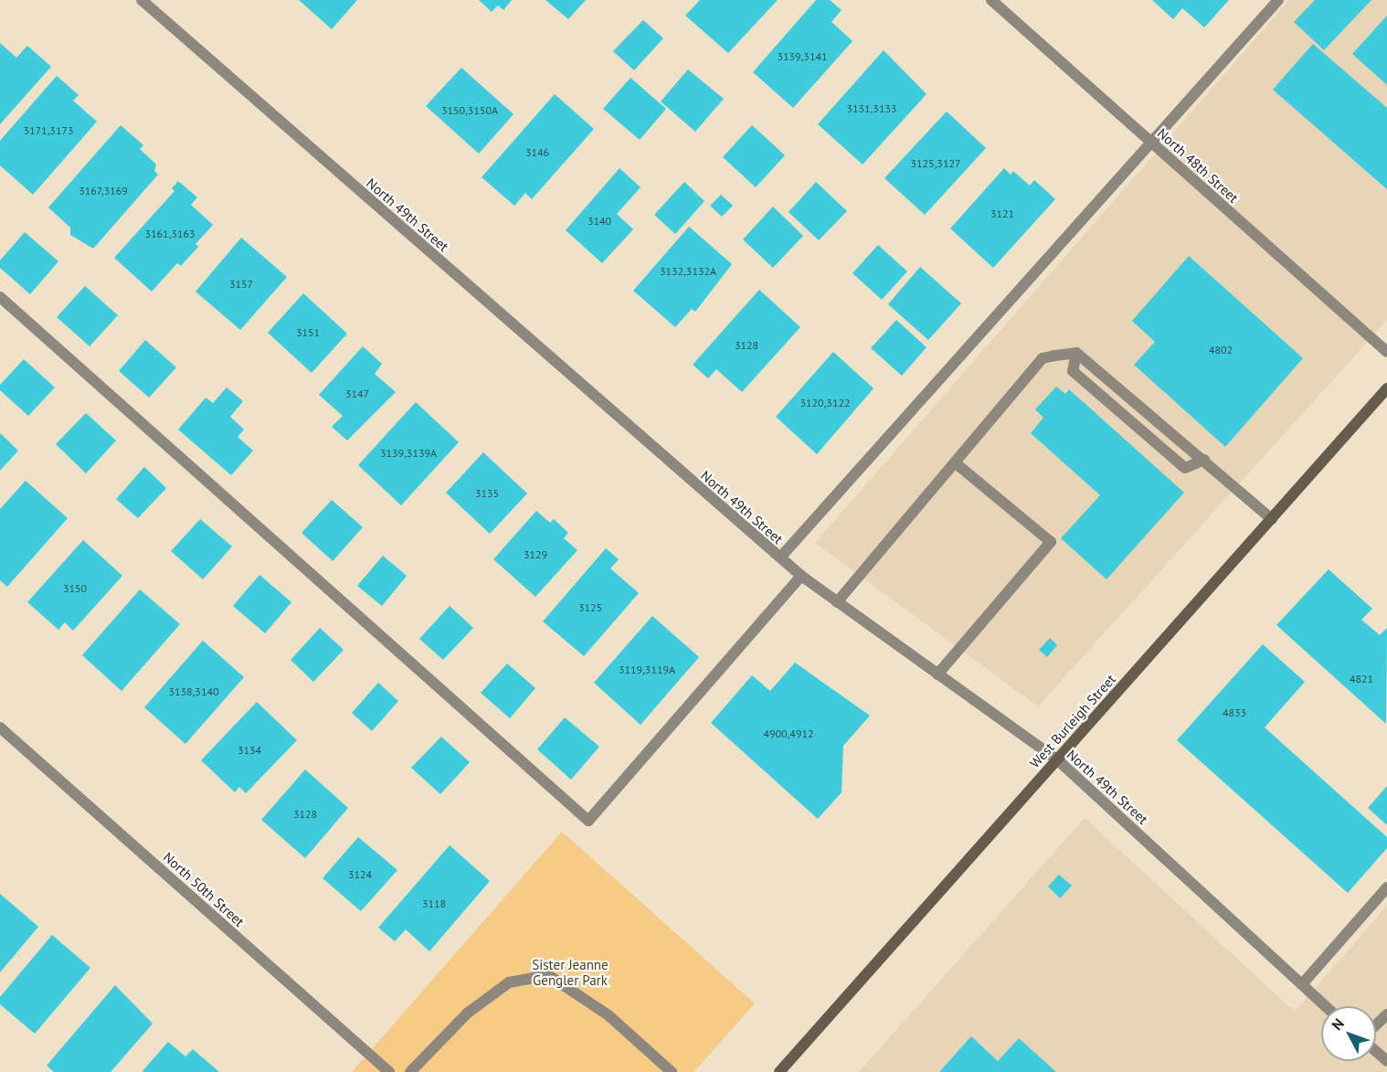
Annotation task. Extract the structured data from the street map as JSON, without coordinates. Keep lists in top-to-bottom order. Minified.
{"streets":{"main road":["West Burleigh Street"],"street":["North 48th Street","North 49th Street","North 50th Street"]},"crossings":[["North 49th Street","West Burleigh Street"]],"parks":["Sister Jeanne Gengler Park"],"house_numbers":["3139,3141","3131,3133","3150,3150A","3171,3173","3146","3125,3127","3167,3169","3121","3140","3161,3163","3132,3132A","3157","3151","3128","4802","3147","3120,3122","3139,3139A","3135","3129","3150","3125","3119,3119A","4821","3138,3140","4833","4900,4912","3134","3128","3124","3118"],"north":"top left"}
